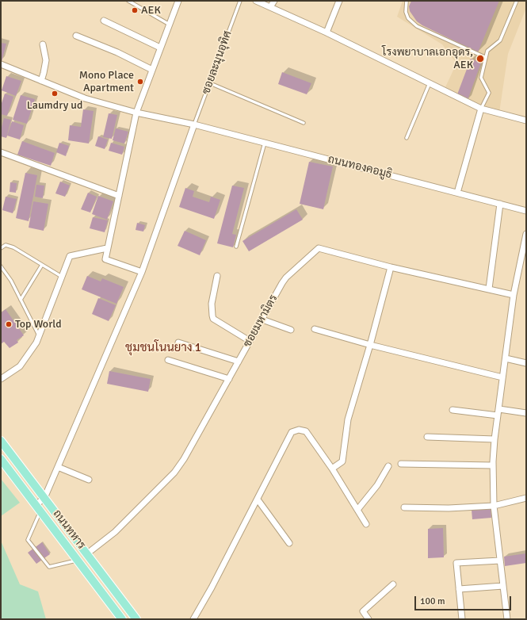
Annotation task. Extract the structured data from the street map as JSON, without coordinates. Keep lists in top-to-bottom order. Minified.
{"streets":{"main road":["ถนนทหาร"],"street":["ถนนทองคอมูธิ","ซอยมหามิตร"],"lane":["ซอยละมุนอุทิศ"]},"crossings":[["ซอยละมุนอุทิศ","ถนนทองคอมูธิ"],["ซอยมหามิตร","ถนนทหาร"]],"districts":["ชุมชนโนนยาง 1"],"places":["AEK","โรงพยาบาลเอกอุดร, AEK","Mono Place Apartment","Laumdry ud","Top World"],"scale_bar":"100 m"}
